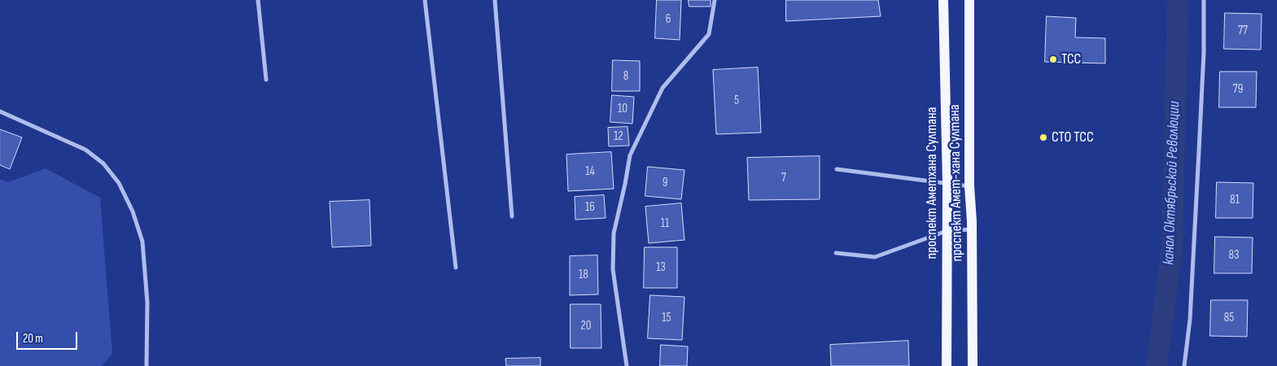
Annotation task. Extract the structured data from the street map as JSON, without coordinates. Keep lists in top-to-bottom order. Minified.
{"streets":{"main road":["проспект Аметхана Султана","проспект Амет-хана Султана"]},"water":["канал Октябрьской Революции"],"places":["ТСС","СТО ТСС"],"house_numbers":["6","77","8","79","5","10","12","14","7","9","81","16","11","83","13","18","15","85","20"],"scale_bar":"20 m"}
